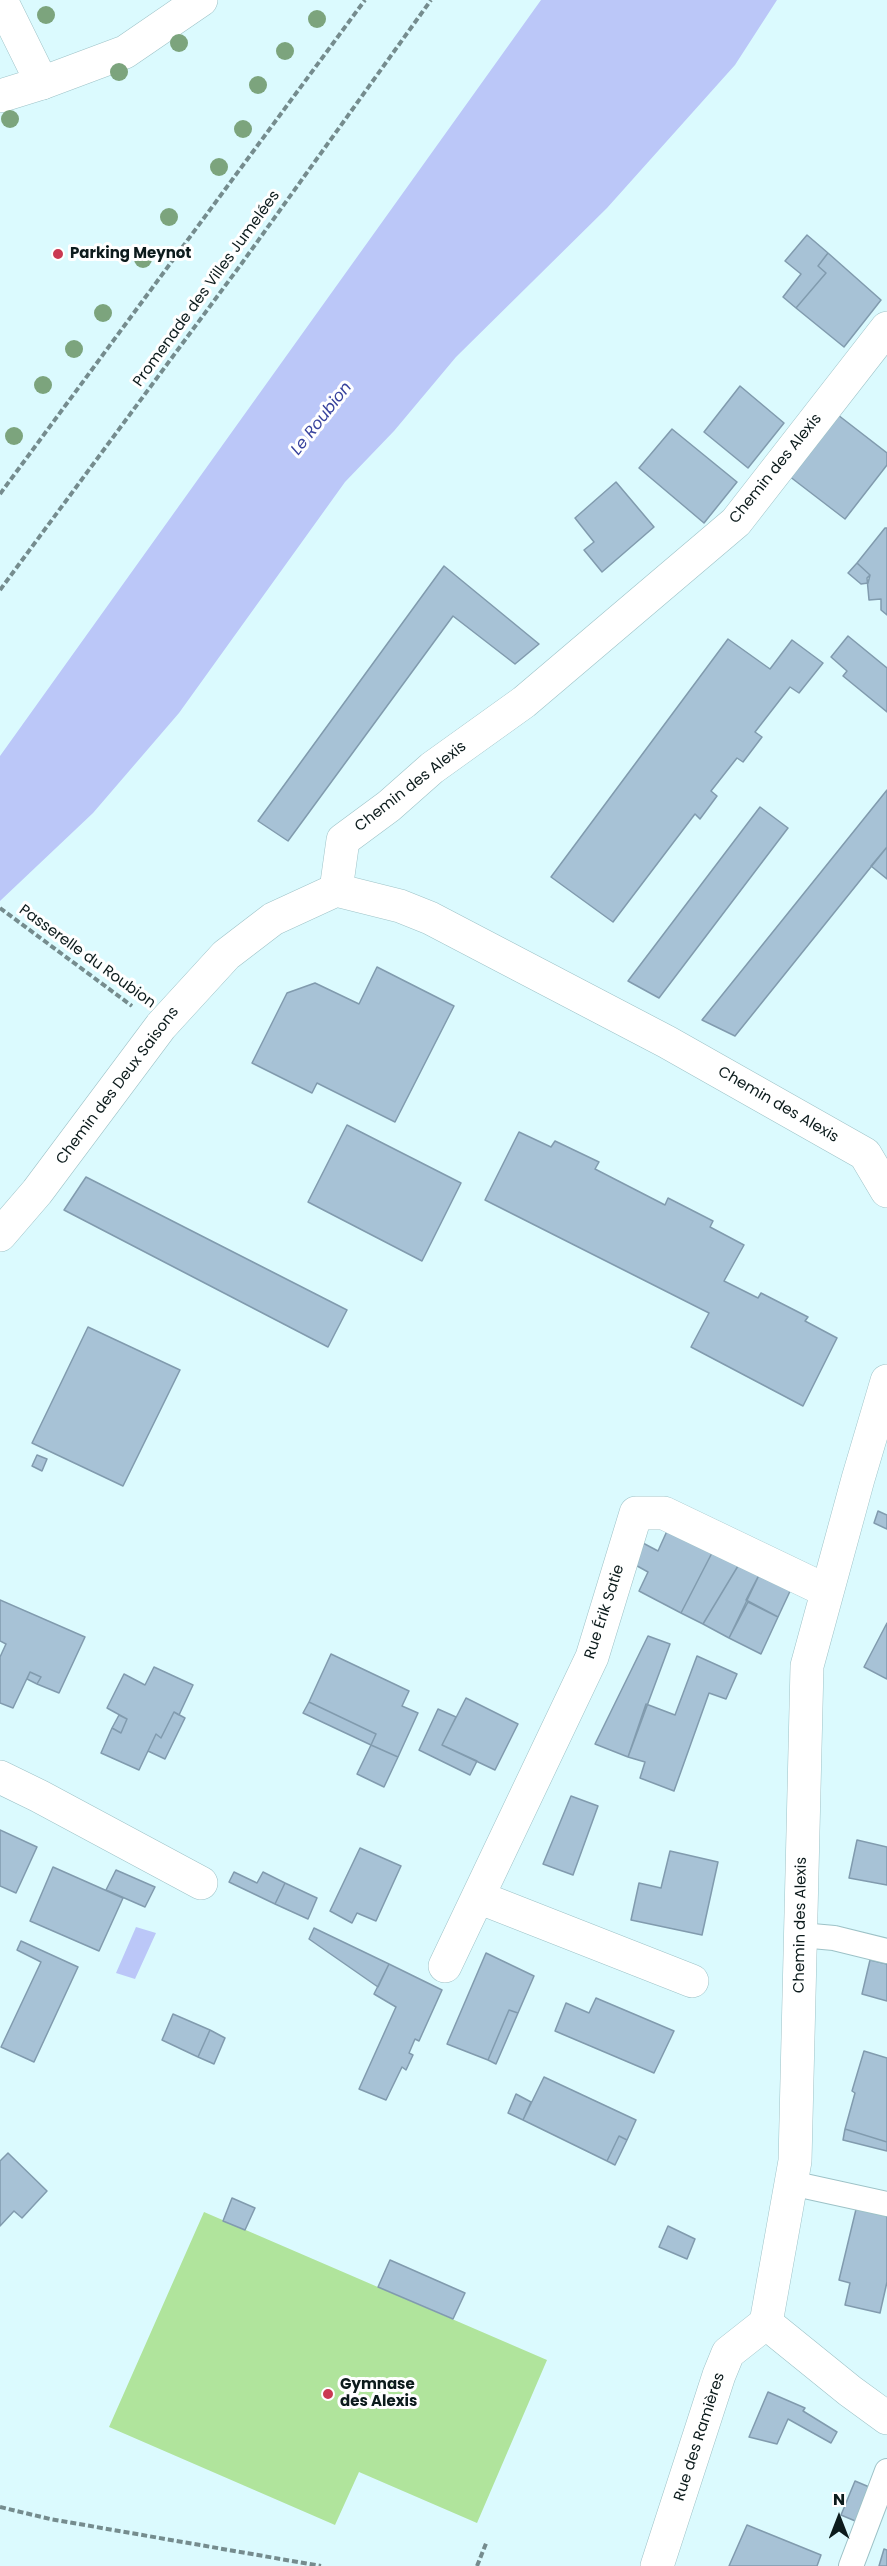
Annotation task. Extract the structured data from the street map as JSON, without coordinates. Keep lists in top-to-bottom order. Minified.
{"streets":{"street":["Chemin des Alexis","Chemin des Deux Saisons","Rue Érik Satie","Rue des Ramières"],"path":["Promenade des Villes Jumelées","Passerelle du Roubion"]},"crossings":[["Chemin des Alexis","Chemin des Deux Saisons"],["Chemin des Alexis","Rue Érik Satie"],["Chemin des Alexis","Rue des Ramières"],["Passerelle du Roubion","Chemin des Deux Saisons"]],"water":["Le Roubion"],"places":["Parking Meynot","Gymnase des Alexis"],"north":"top"}
